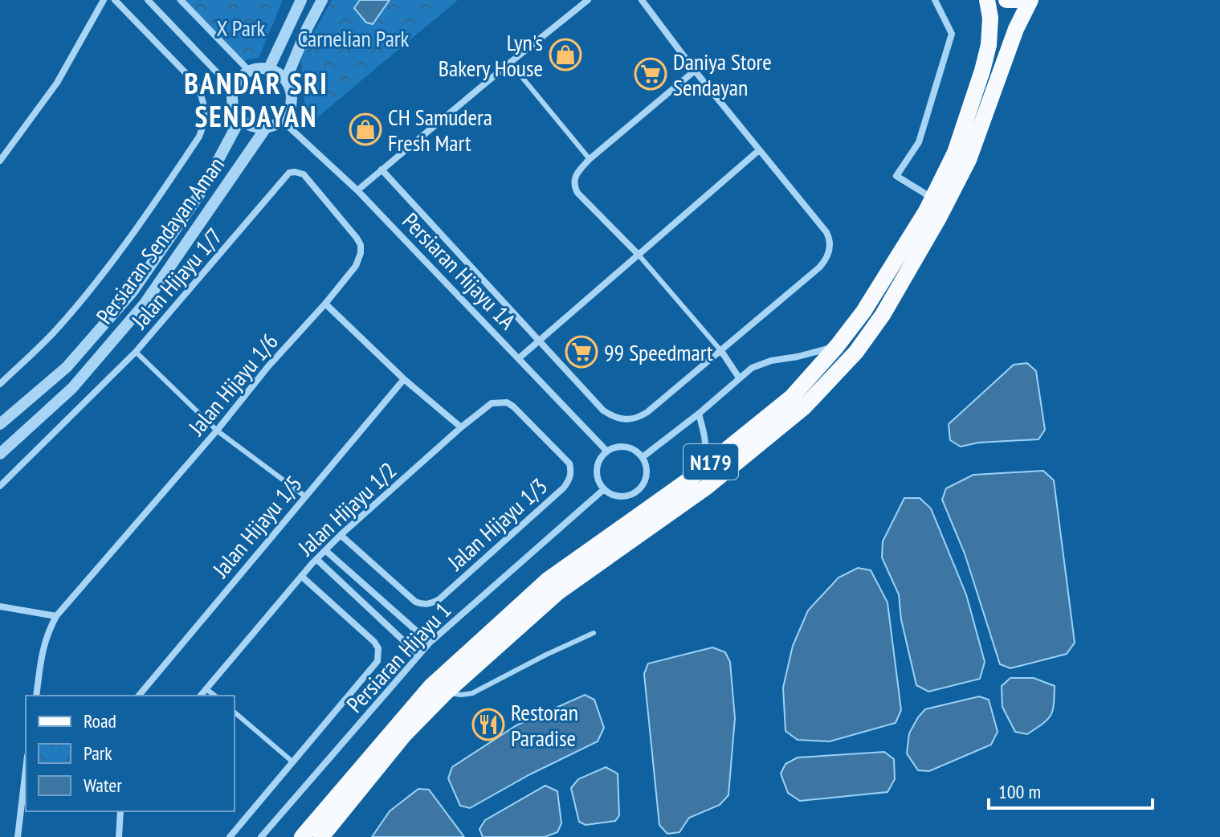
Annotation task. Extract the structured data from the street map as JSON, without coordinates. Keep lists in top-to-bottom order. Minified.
{"streets":{"main road":["N179"],"street":["Persiaran Sendayan Aman","Persiaran Hijayu 1A","Jalan Hijayu 1/7","Jalan Hijayu 1/6","Jalan Hijayu 1/2","Jalan Hijayu 1/3","Jalan Hijayu 1/5","Persiaran Hijayu 1"]},"crossings":[["Persiaran Sendayan Aman","Persiaran Hijayu 1A"],["Persiaran Hijayu 1A","Persiaran Hijayu 1"],["Jalan Hijayu 1/7","Jalan Hijayu 1/6"],["Jalan Hijayu 1/2","Jalan Hijayu 1/3"]],"districts":["BANDAR SRI SENDAYAN"],"parks":["X Park","Carnelian Park"],"places":{"shop":["Lyn's Bakery House","CH Samudera Fresh Mart"],"supermarket":["Daniya Store Sendayan","99 Speedmart"],"restaurant":["Restoran Paradise"]},"legend":["Road","Park","Water"],"scale_bar":"100 m"}
